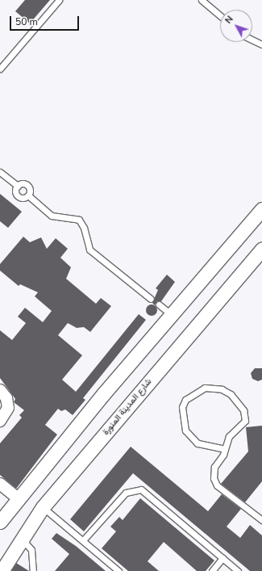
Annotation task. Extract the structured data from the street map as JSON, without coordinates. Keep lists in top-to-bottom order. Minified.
{"streets":{"street":["شارع المدينة المنورة"]},"scale_bar":"50 m","north":"top left"}
